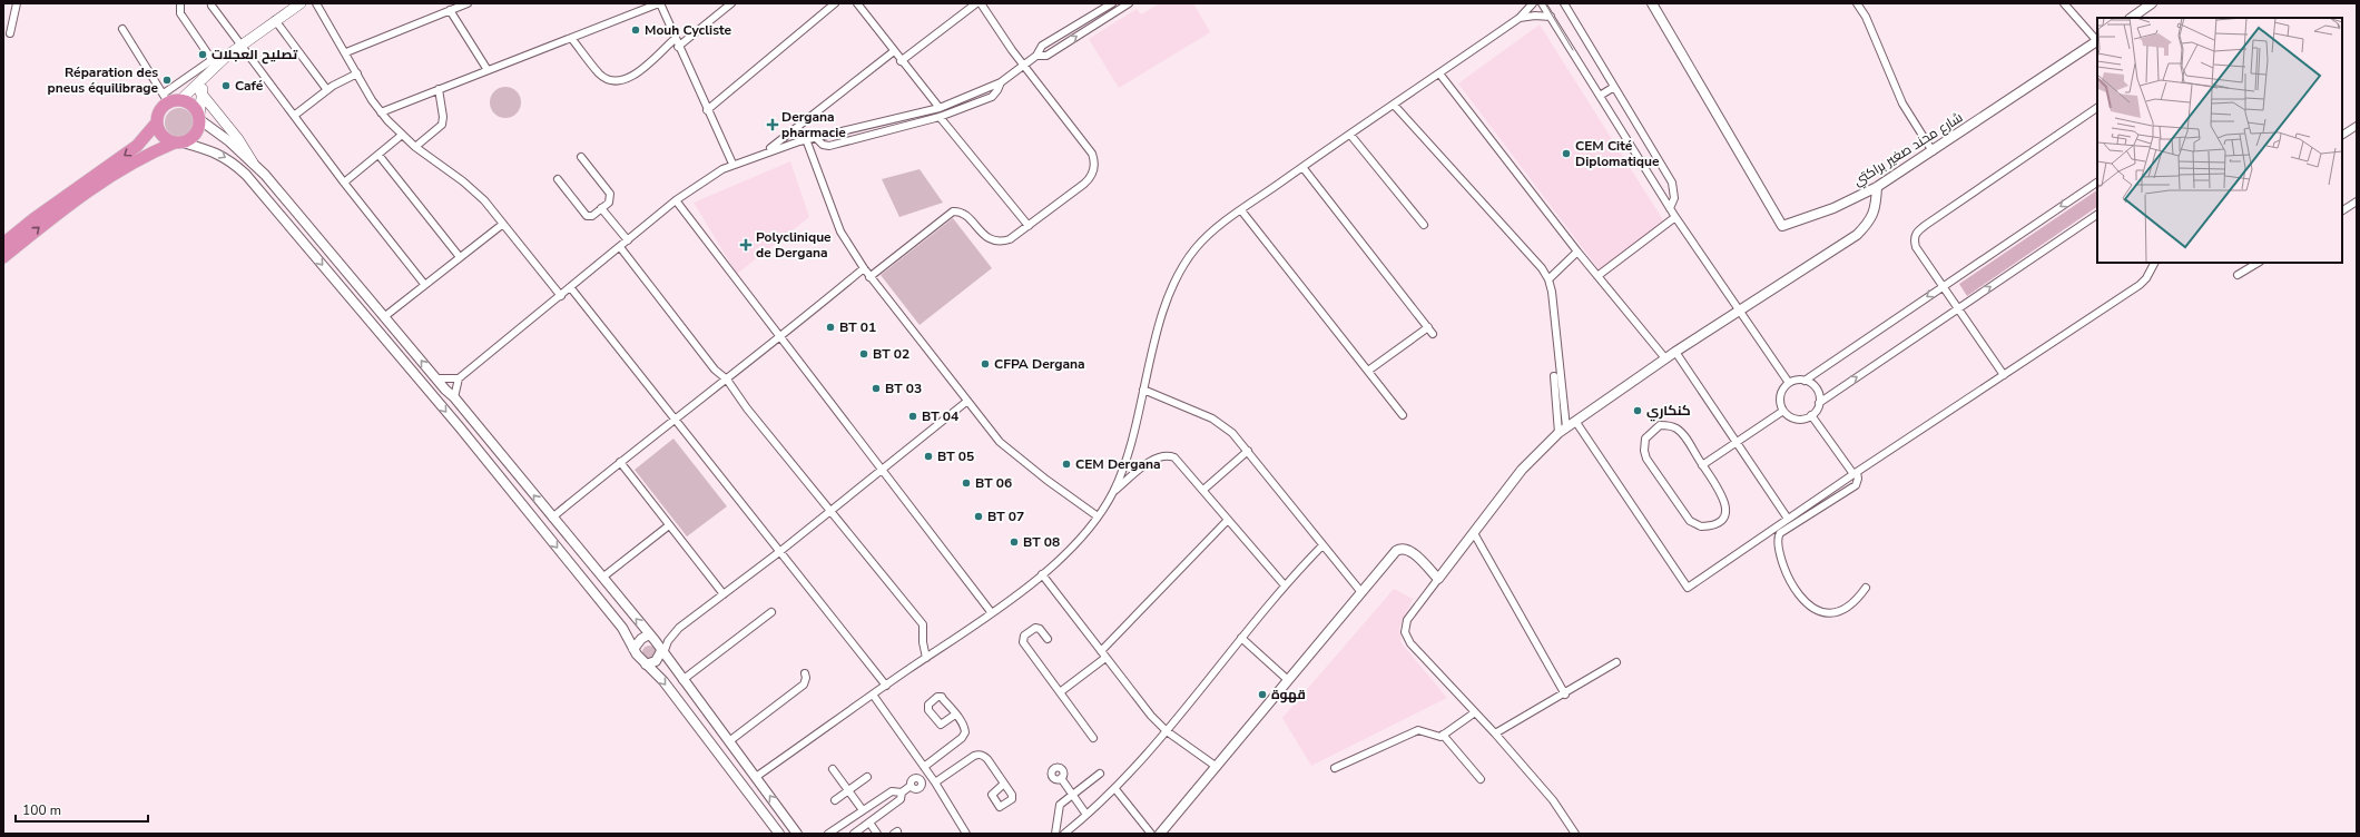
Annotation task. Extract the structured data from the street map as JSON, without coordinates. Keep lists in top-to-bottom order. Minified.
{"streets":{"street":["شارع محند صغير براكتي"]},"places":{"other":["Mouh Cycliste","تصليح العجلات","Réparation des pneus équilibrage","Café","CEM Cité Diplomatique","BT 01","BT 02","CFPA Dergana","BT 03","كنكاري","BT 04","BT 05","CEM Dergana","BT 06","BT 07","BT 08","قهوة"],"health":["Dergana pharmacie","Polyclinique de Dergana"]},"scale_bar":"100 m"}
